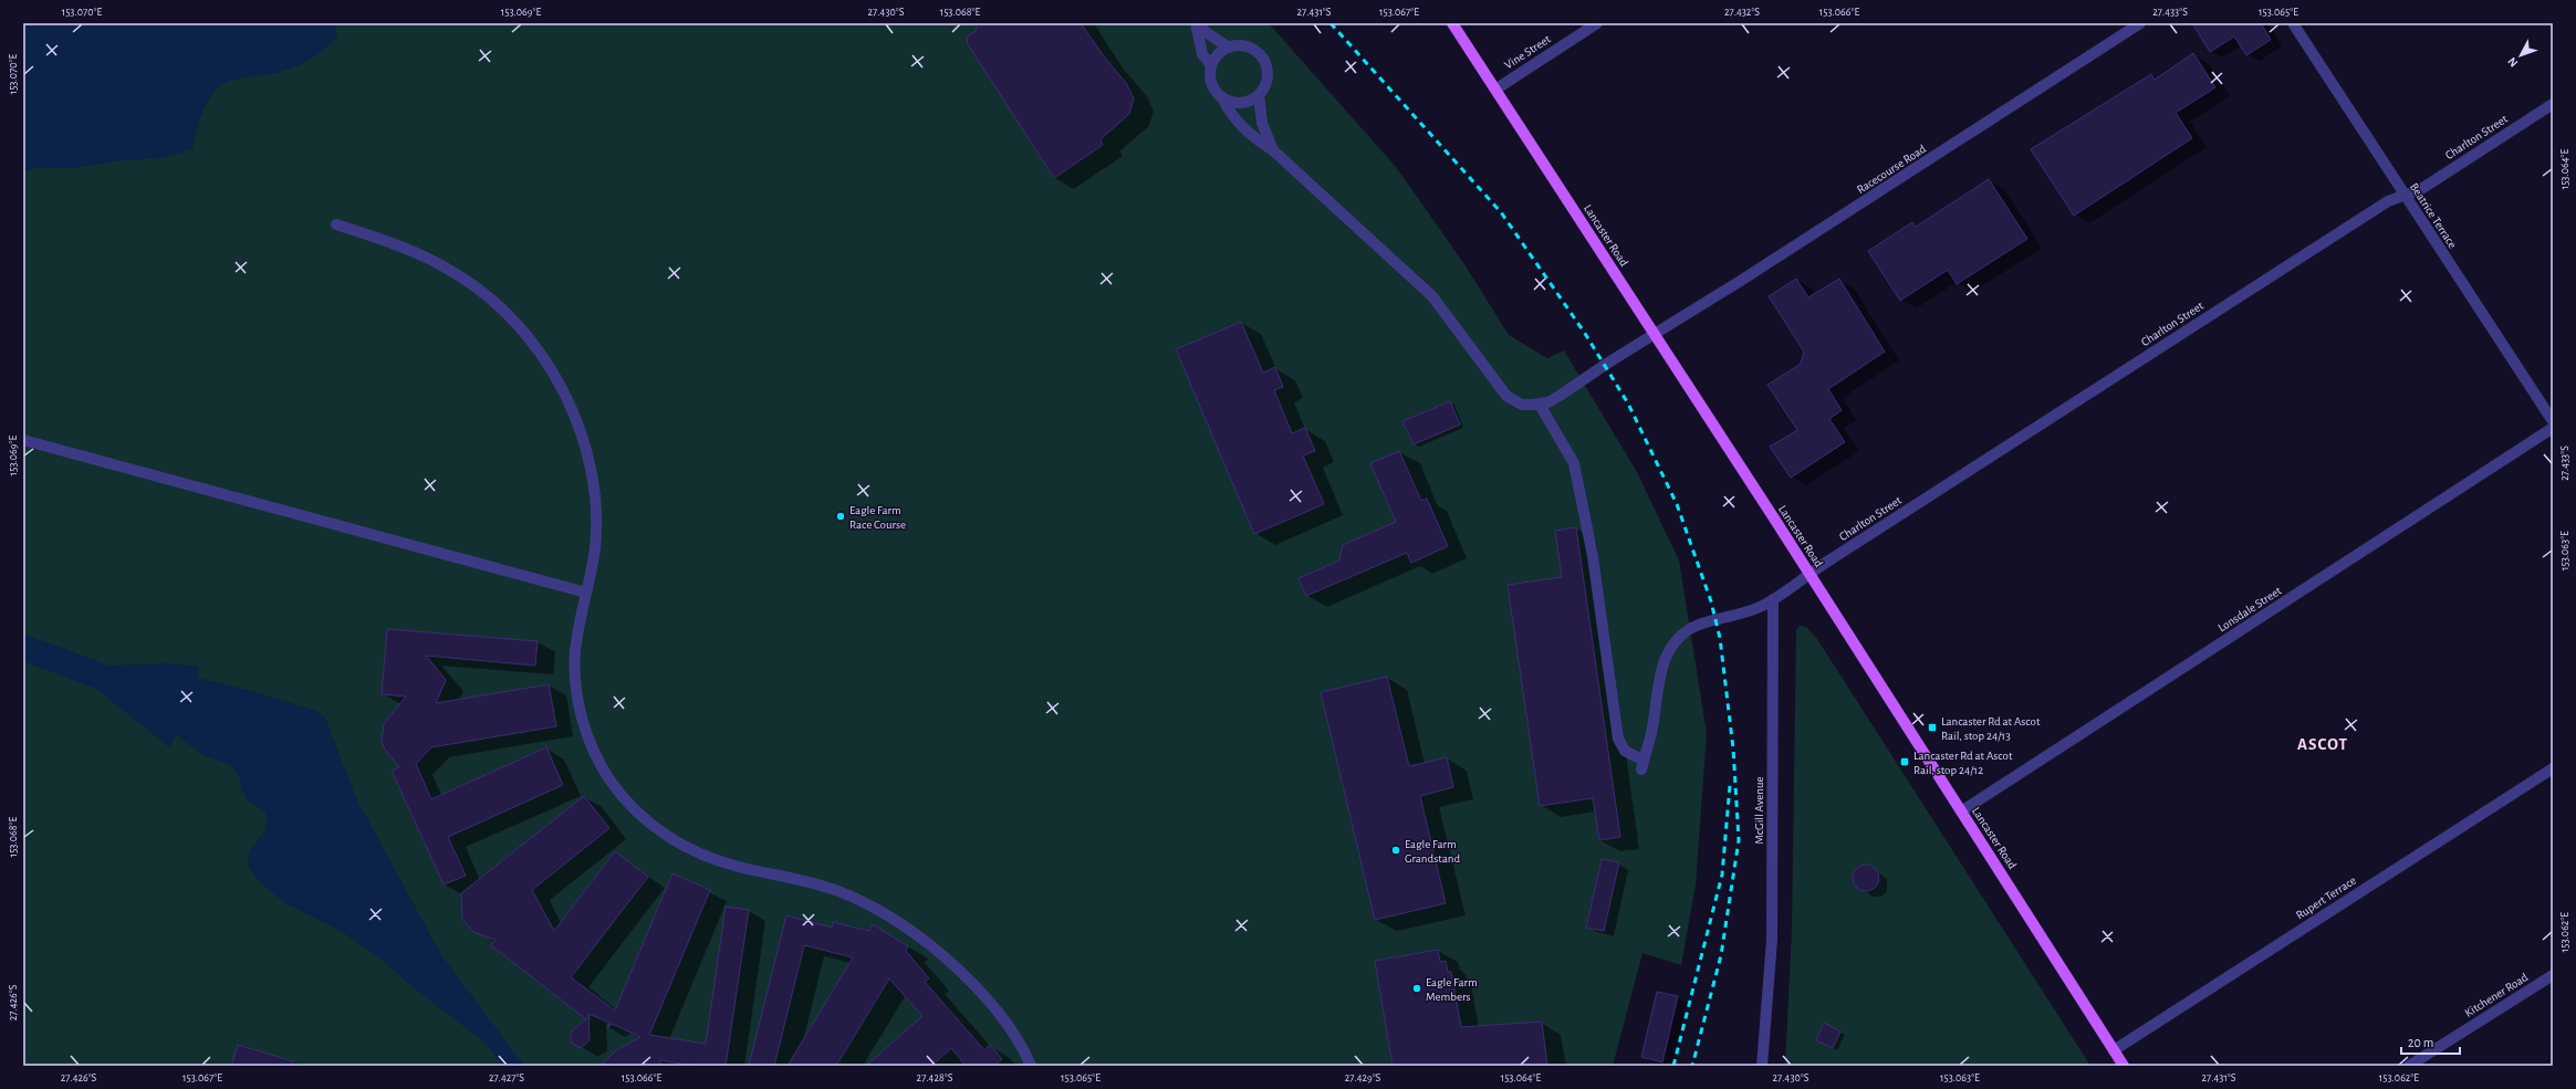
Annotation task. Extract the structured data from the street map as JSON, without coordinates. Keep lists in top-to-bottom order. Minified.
{"streets":{"main road":["Lancaster Road"],"street":["Vine Street","Charlton Street","Racecourse Road","Beatrice Terrace","Lonsdale Street","McGill Avenue","Rupert Terrace","Kitchener Road"]},"crossings":[["Vine Street","Lancaster Road"],["Charlton Street","Beatrice Terrace"],["Charlton Street","Lancaster Road"],["Racecourse Road","Lancaster Road"],["Lancaster Road","Lonsdale Street"],["Lancaster Road","Rupert Terrace"]],"districts":["ASCOT"],"places":{"other":["Eagle Farm Race Course","Eagle Farm Grandstand","Eagle Farm Members"],"transit":["Lancaster Rd at Ascot Rail, stop 24/13","Lancaster Rd at Ascot Rail, stop 24/12"]},"scale_bar":"20 m","north":"bottom left","coordinates":["153.070°E","153.069°E","27.430°S","153.068°E","27.431°S","153.067°E","27.432°S","153.066°E","27.433°S","153.065°E","153.064°E","153.063°E","153.062°E","27.426°S","27.427°S","27.428°S","27.429°S"]}
